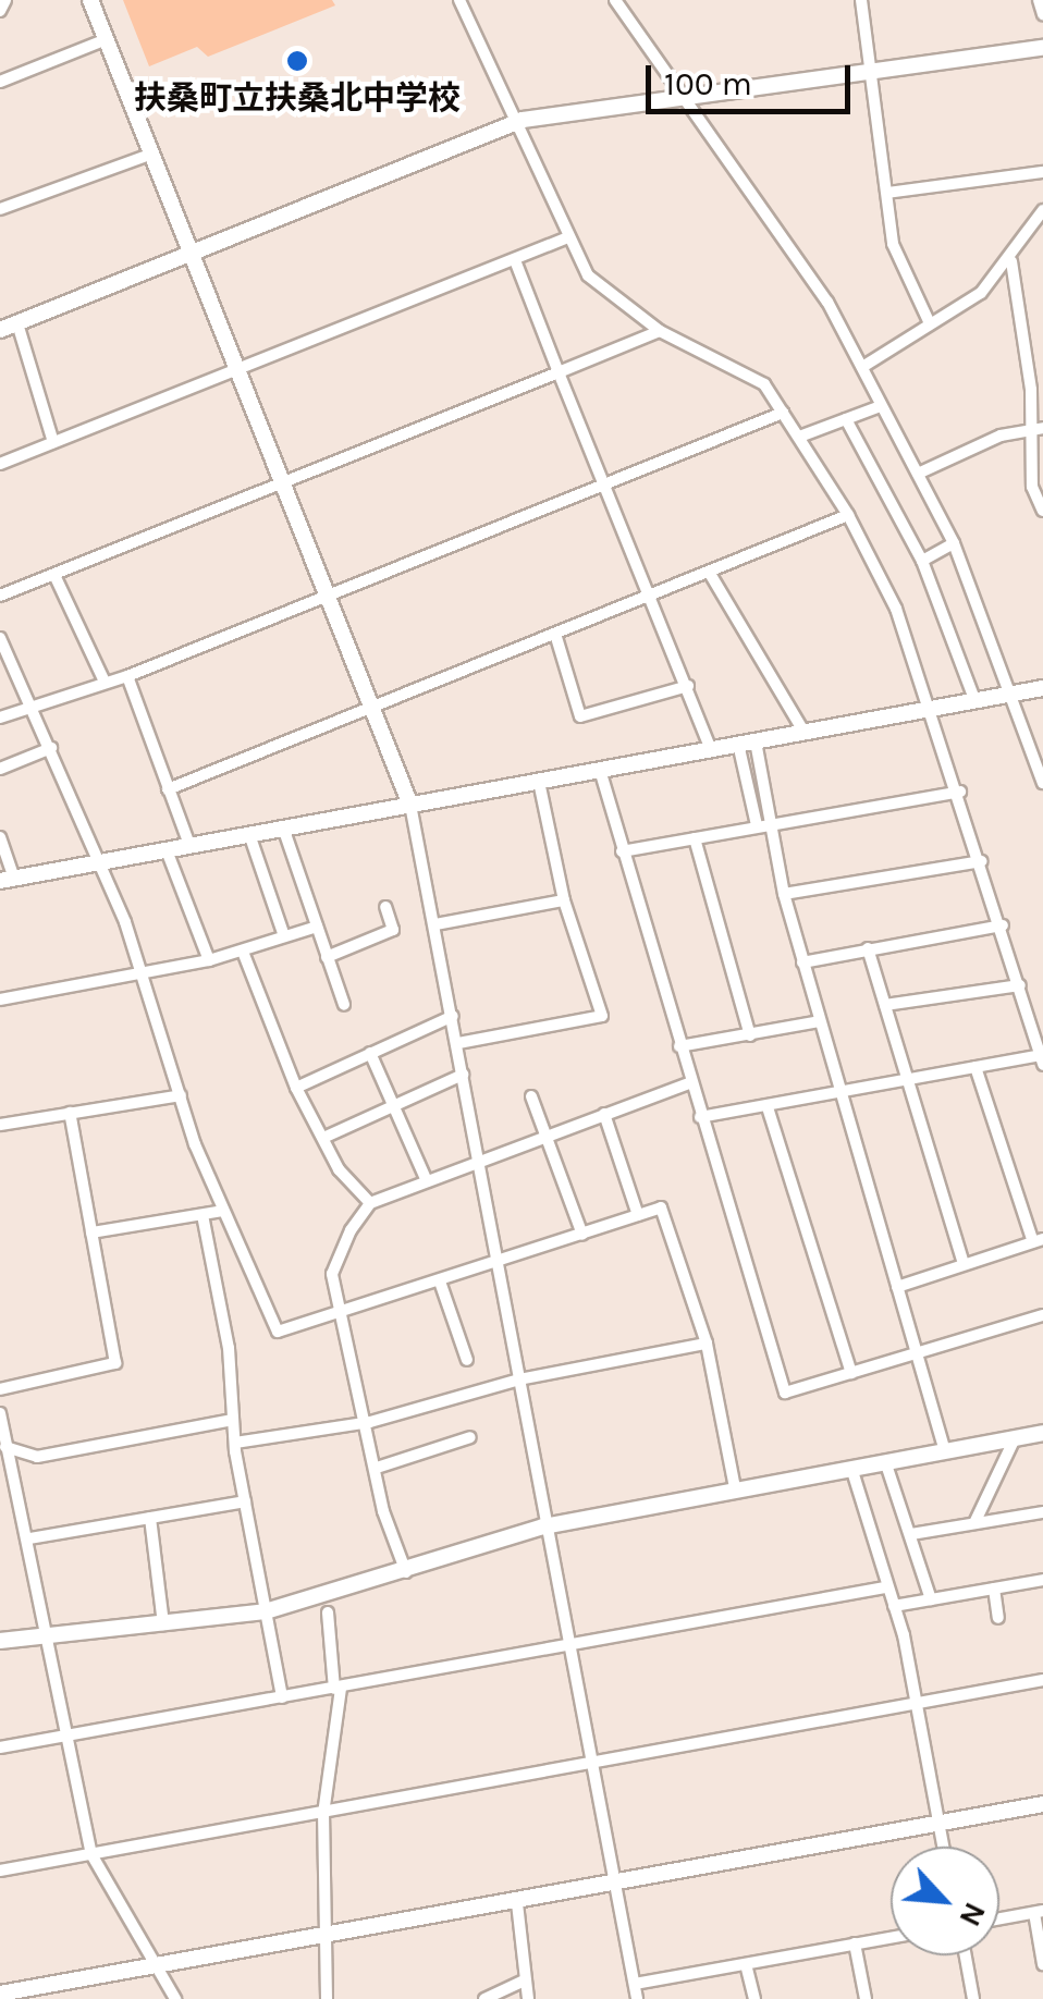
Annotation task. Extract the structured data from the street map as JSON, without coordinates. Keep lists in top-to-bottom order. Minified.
{"places":["扶桑町立扶桑北中学校"],"scale_bar":"100 m","north":"bottom right"}
